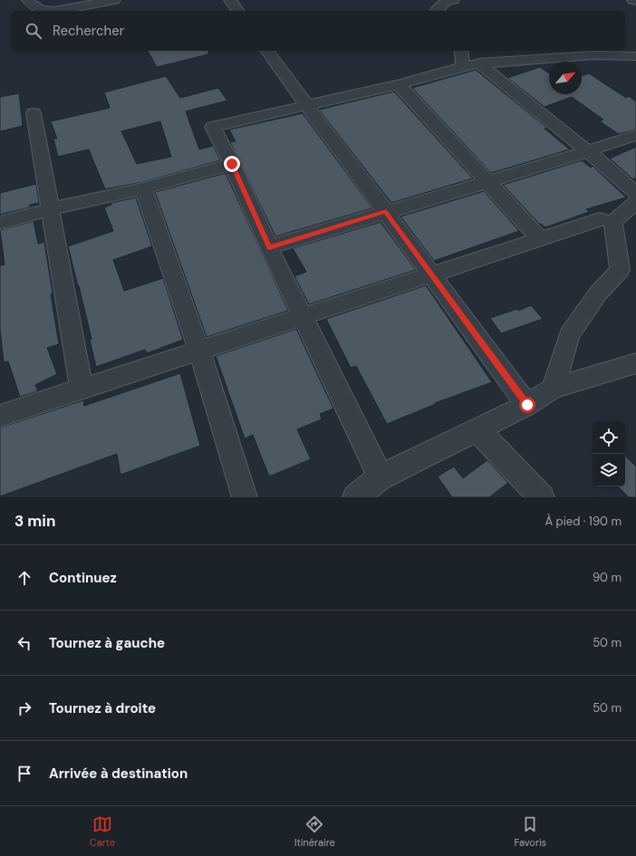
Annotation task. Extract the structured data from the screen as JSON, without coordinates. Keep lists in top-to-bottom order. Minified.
{"north":"top right","page":{"search":"Rechercher","heading":["3 min","À pied · 190 m"],"list":[["Continuez","90 m"],["Tournez à gauche","50 m"],["Tournez à droite","50 m"],"Arrivée à destination"],"nav":["Carte","Itinéraire","Favoris"]}}
